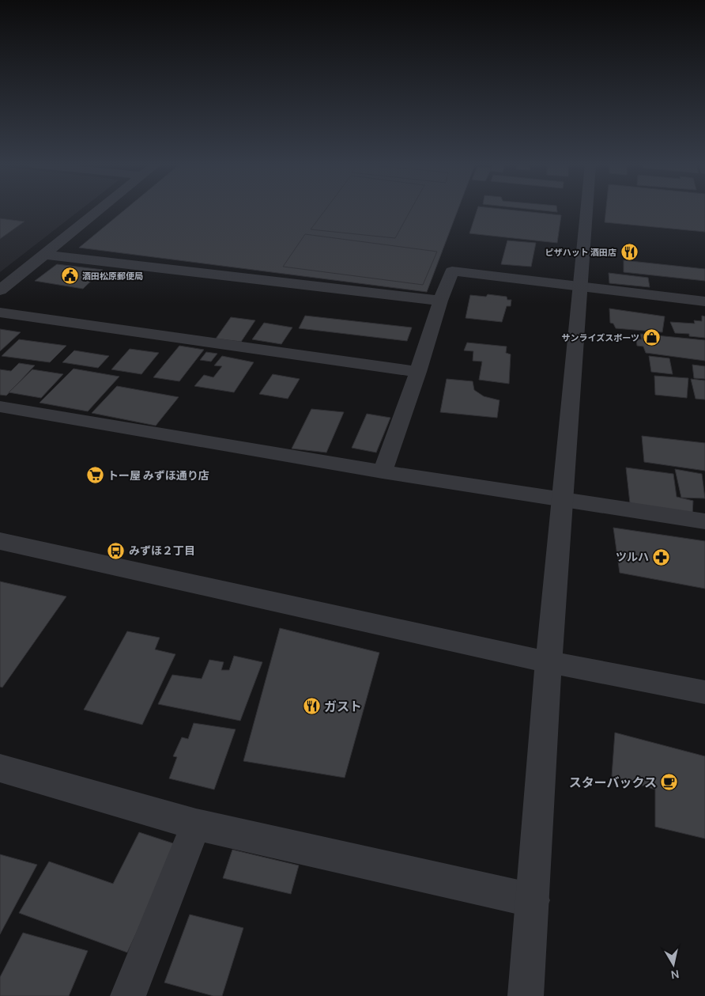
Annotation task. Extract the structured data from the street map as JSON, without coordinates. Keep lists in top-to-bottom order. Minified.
{"places":{"restaurant":["ピザハット 酒田店","ガスト"],"public building":["酒田松原郵便局"],"shop":["サンライズスポーツ"],"supermarket":["トー屋 みずほ通り店"],"bus stop":["みずほ２丁目"],"pharmacy":["ツルハ"],"cafe":["スターバックス"]},"north":"bottom"}
